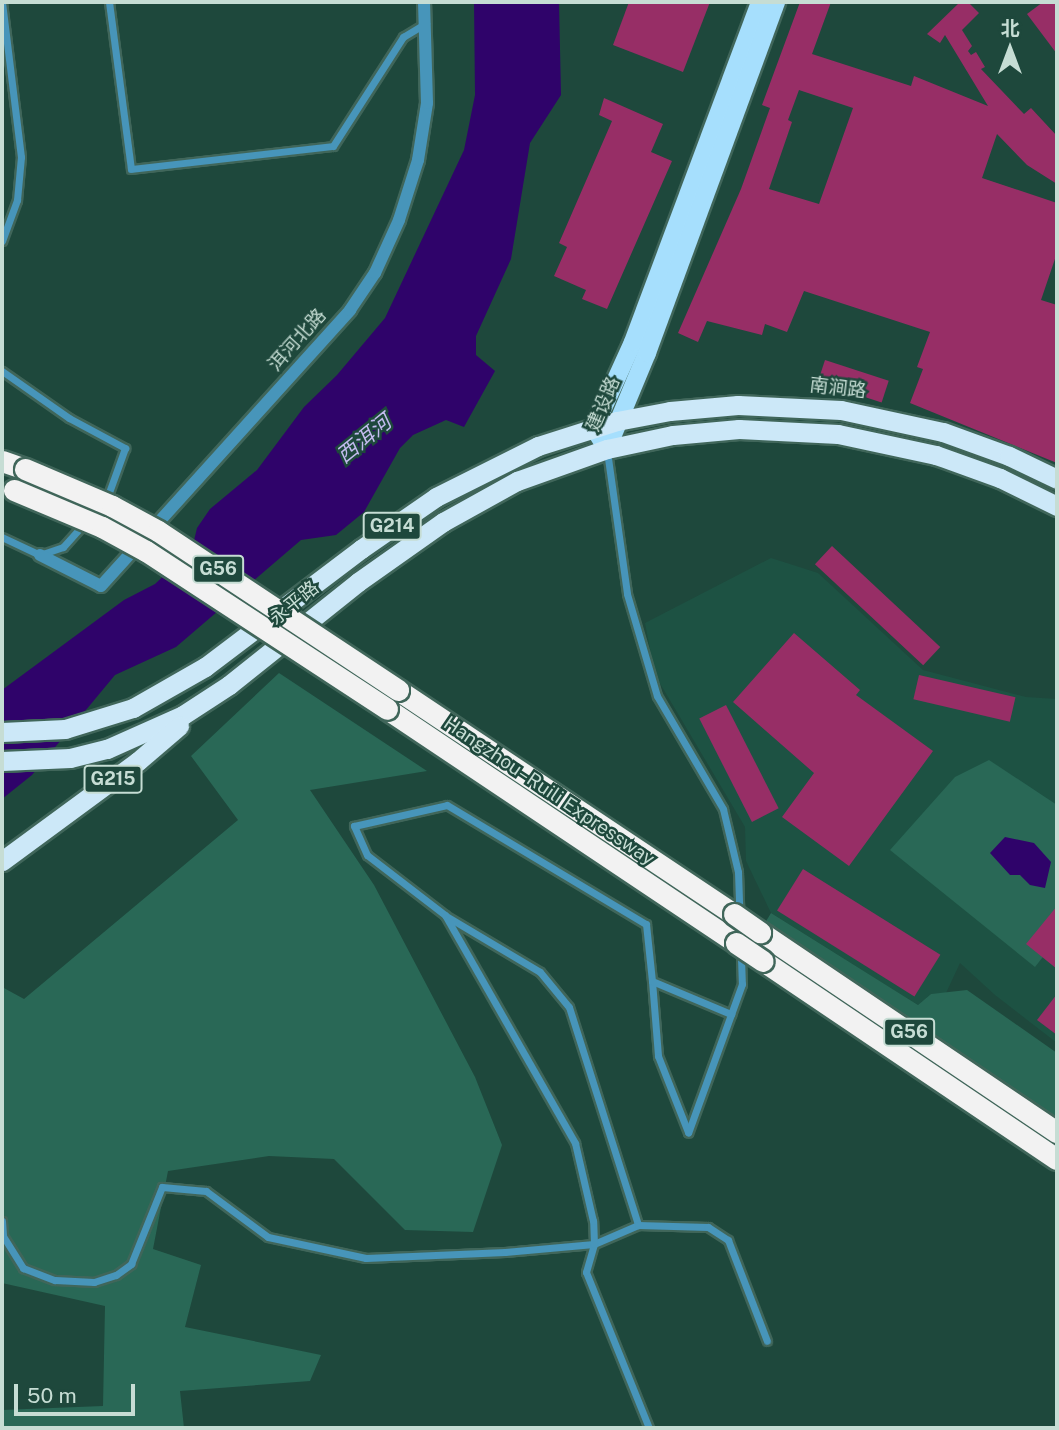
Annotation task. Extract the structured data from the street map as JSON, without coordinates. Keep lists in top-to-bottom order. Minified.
{"streets":{"highway":["南涧路","G214","G56","永平路","G215","Hangzhou–Ruili Expressway"],"main road":["建设路"],"street":["洱河北路"]},"crossings":[["南涧路","建设路"],["南涧路","永平路"],["建设路","G214"],["建设路","永平路"],["G214","永平路"],["永平路","G215"]],"water":["西洱河"],"scale_bar":"50 m","north":"top"}
